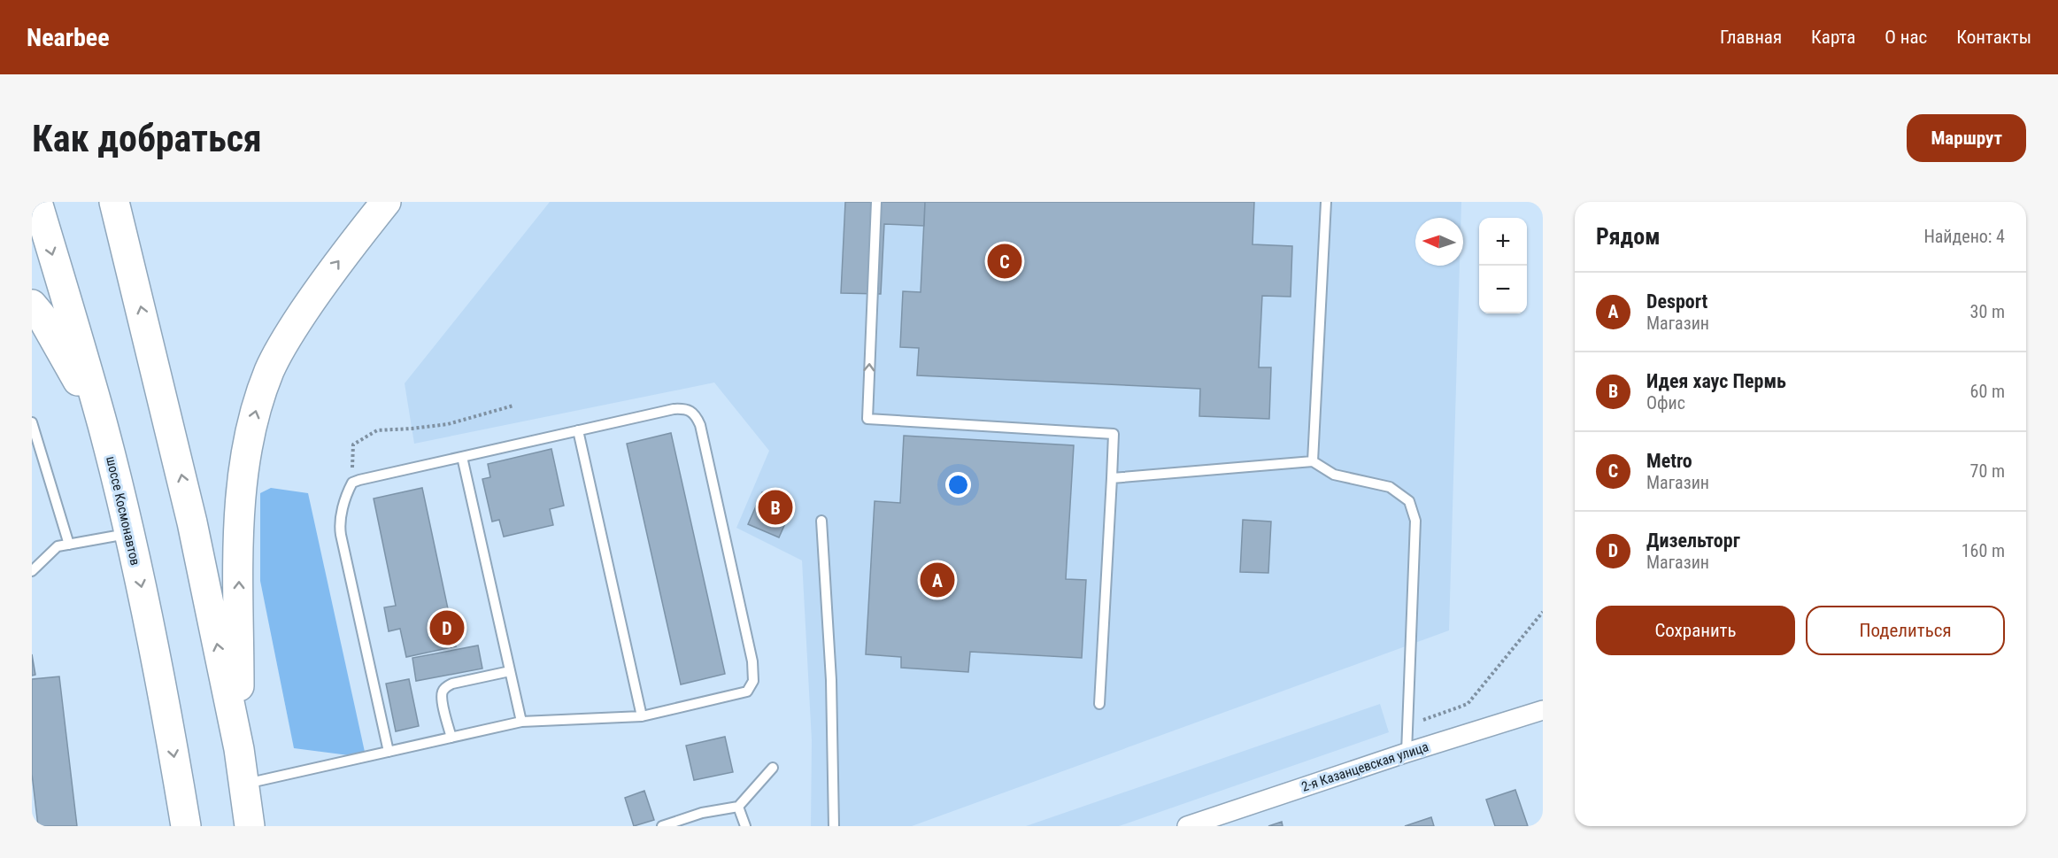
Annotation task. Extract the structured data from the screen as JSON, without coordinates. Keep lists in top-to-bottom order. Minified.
{"streets":{"main road":["шоссе Космонавтов"],"street":["2-я Казанцевская улица"]},"north":"left","page":{"header":"Nearbee","nav":["Главная","Карта","О нас","Контакты"],"buttons":["Маршрут",["Сохранить","Поделиться"]],"title":"Как добраться","heading":["Рядом","Найдено: 4"],"map_buttons":["+","−"],"pins":["C","B","A","D"],"list":[{"mark":"A","name":"Desport","note":"Магазин","value":"30 m"},{"mark":"B","name":"Идея хаус Пермь","note":"Офис","value":"60 m"},{"mark":"C","name":"Metro","note":"Магазин","value":"70 m"},{"mark":"D","name":"Дизельторг","note":"Магазин","value":"160 m"}]}}
